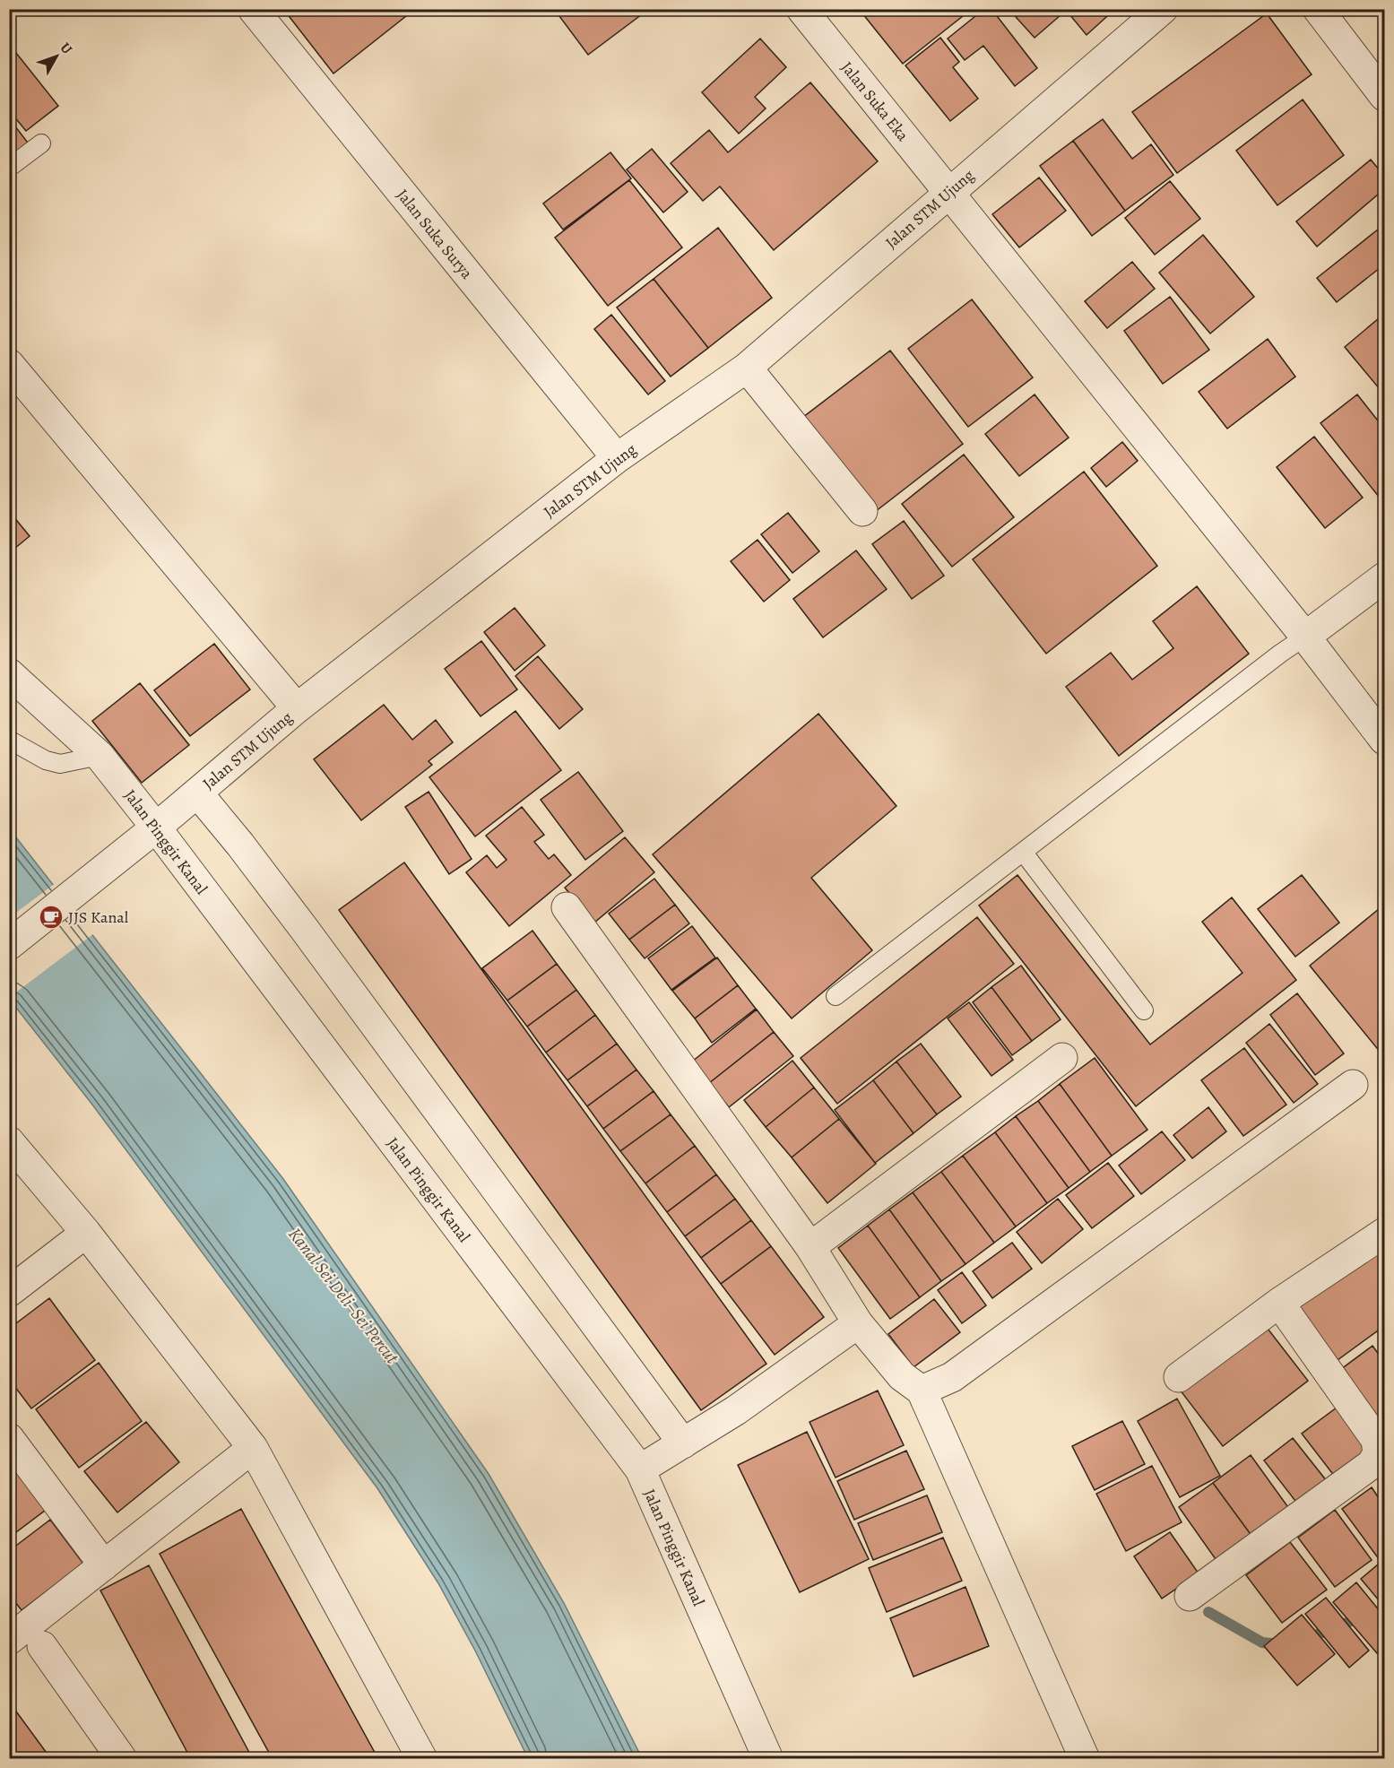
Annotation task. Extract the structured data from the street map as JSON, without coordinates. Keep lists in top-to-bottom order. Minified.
{"streets":{"street":["Jalan Suka Eka","Jalan STM Ujung","Jalan Suka Surya","Jalan Pinggir Kanal"]},"crossings":[["Jalan Suka Eka","Jalan STM Ujung"],["Jalan STM Ujung","Jalan Suka Surya"],["Jalan STM Ujung","Jalan Pinggir Kanal"]],"water":["Kanal Sei Deli–Sei Percut"],"places":{"cafe":["JJS Kanal"]},"north":"top right"}
